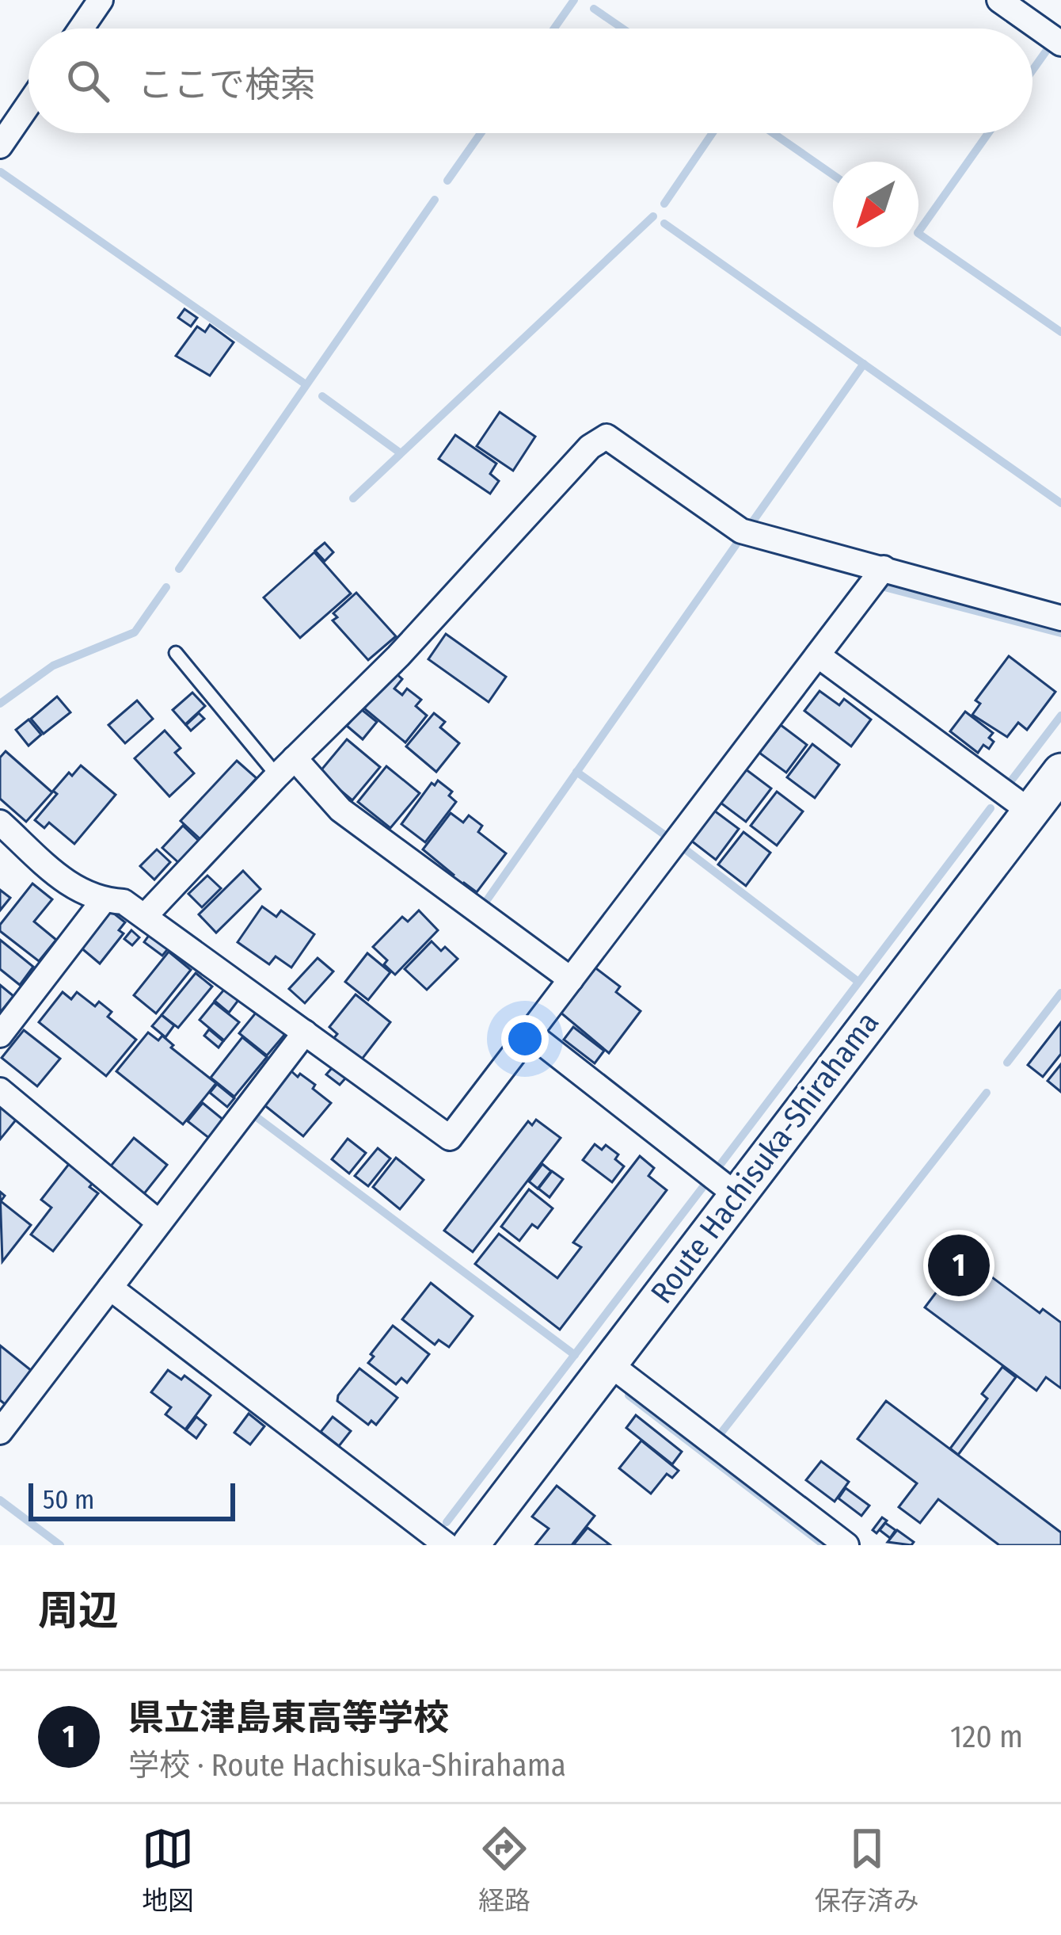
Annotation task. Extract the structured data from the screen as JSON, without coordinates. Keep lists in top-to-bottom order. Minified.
{"streets":{"main road":["Route Hachisuka-Shirahama"]},"scale_bar":"50 m","north":"bottom left","page":{"search":"ここで検索","pins":"1","scale":"50 m","heading":"周辺","list":[{"mark":"1","name":"県立津島東高等学校","note":"学校 · Route Hachisuka-Shirahama","value":"120 m"}],"nav":["地図","経路","保存済み"]}}
